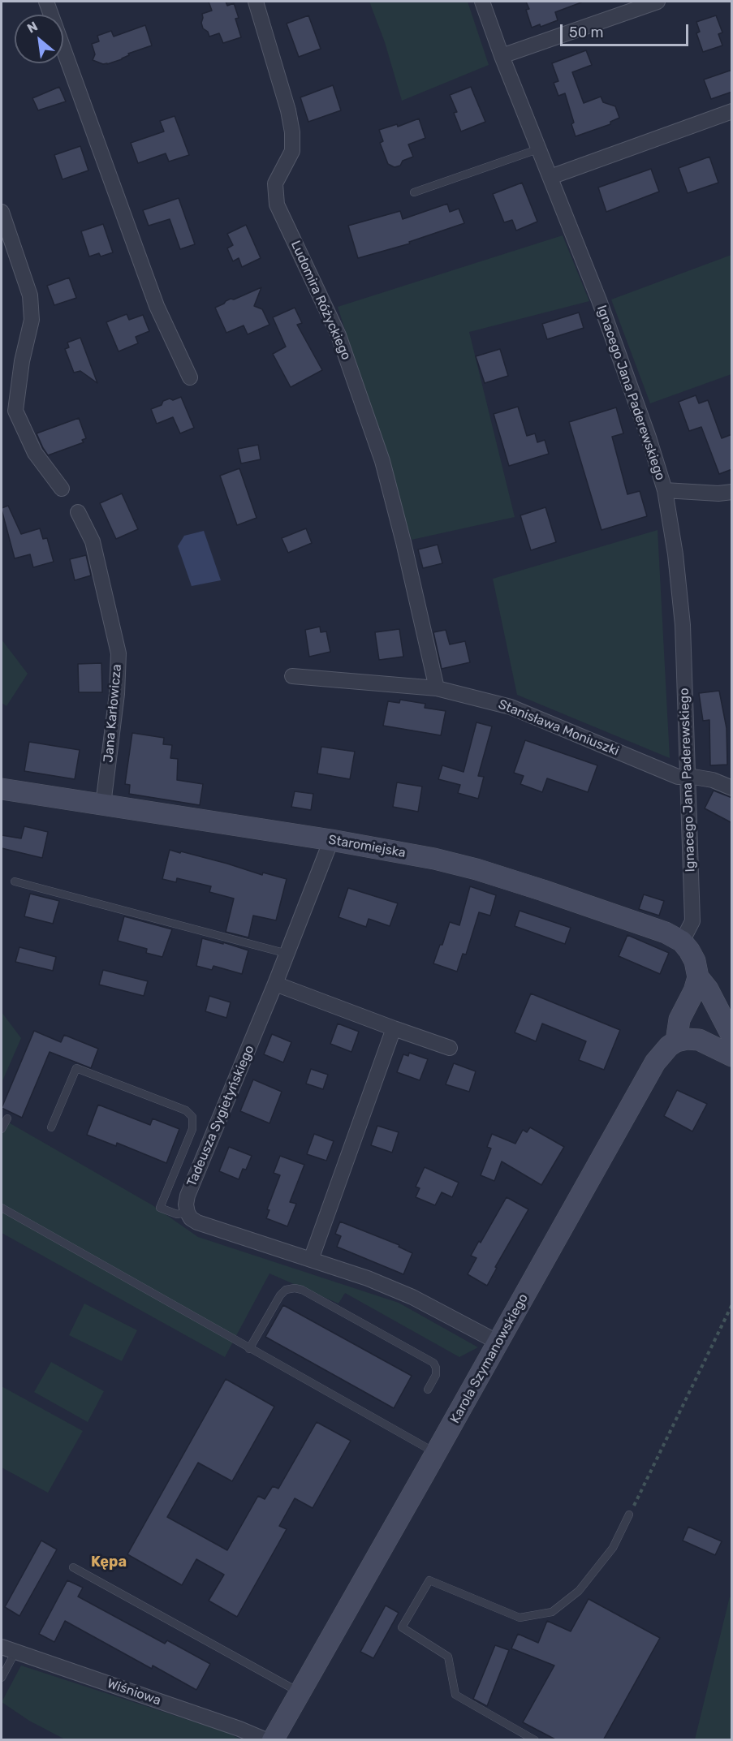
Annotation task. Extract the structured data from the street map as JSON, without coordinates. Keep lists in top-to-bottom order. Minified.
{"streets":{"street":["Ludomira Różyckiego","Ignacego Jana Paderewskiego","Jana Karłowicza","Stanisława Moniuszki","Staromiejska","Tadeusza Sygietyńskiego","Karola Szymanowskiego","Wiśniowa"]},"crossings":[["Ludomira Różyckiego","Stanisława Moniuszki"],["Ignacego Jana Paderewskiego","Stanisława Moniuszki"],["Ignacego Jana Paderewskiego","Staromiejska"],["Jana Karłowicza","Staromiejska"],["Staromiejska","Tadeusza Sygietyńskiego"]],"districts":["Kępa"],"scale_bar":"50 m","north":"top left"}
